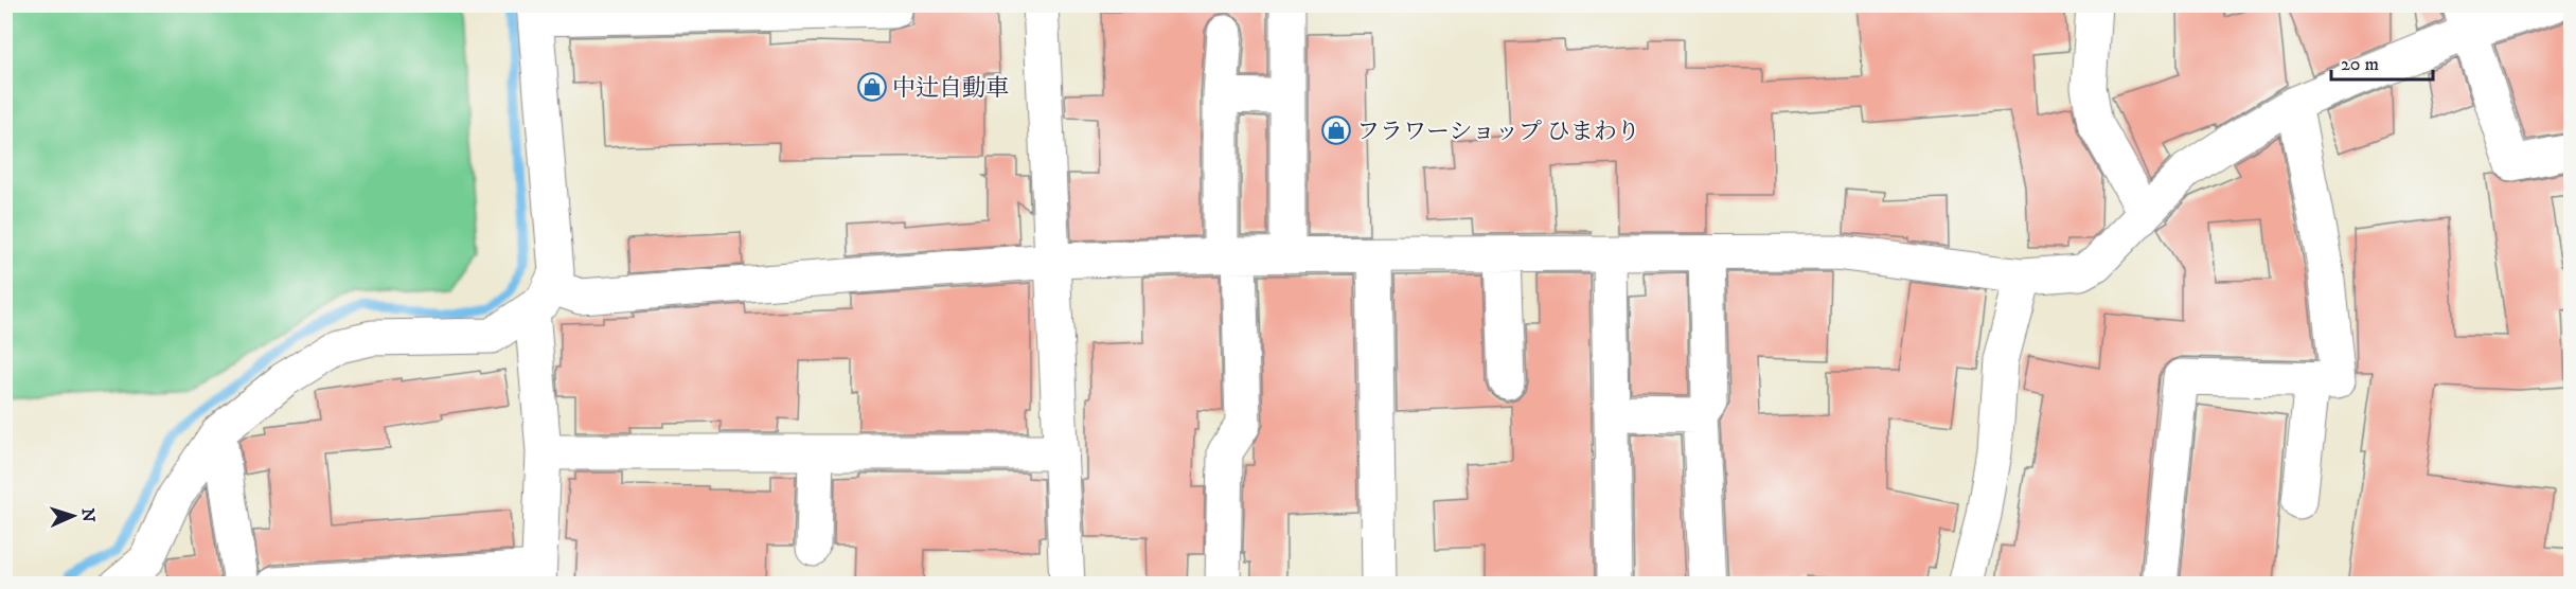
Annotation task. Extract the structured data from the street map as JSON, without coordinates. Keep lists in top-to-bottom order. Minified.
{"places":{"shop":["中辻自動車","フラワーショップ ひまわり"]},"scale_bar":"20 m","north":"right"}
